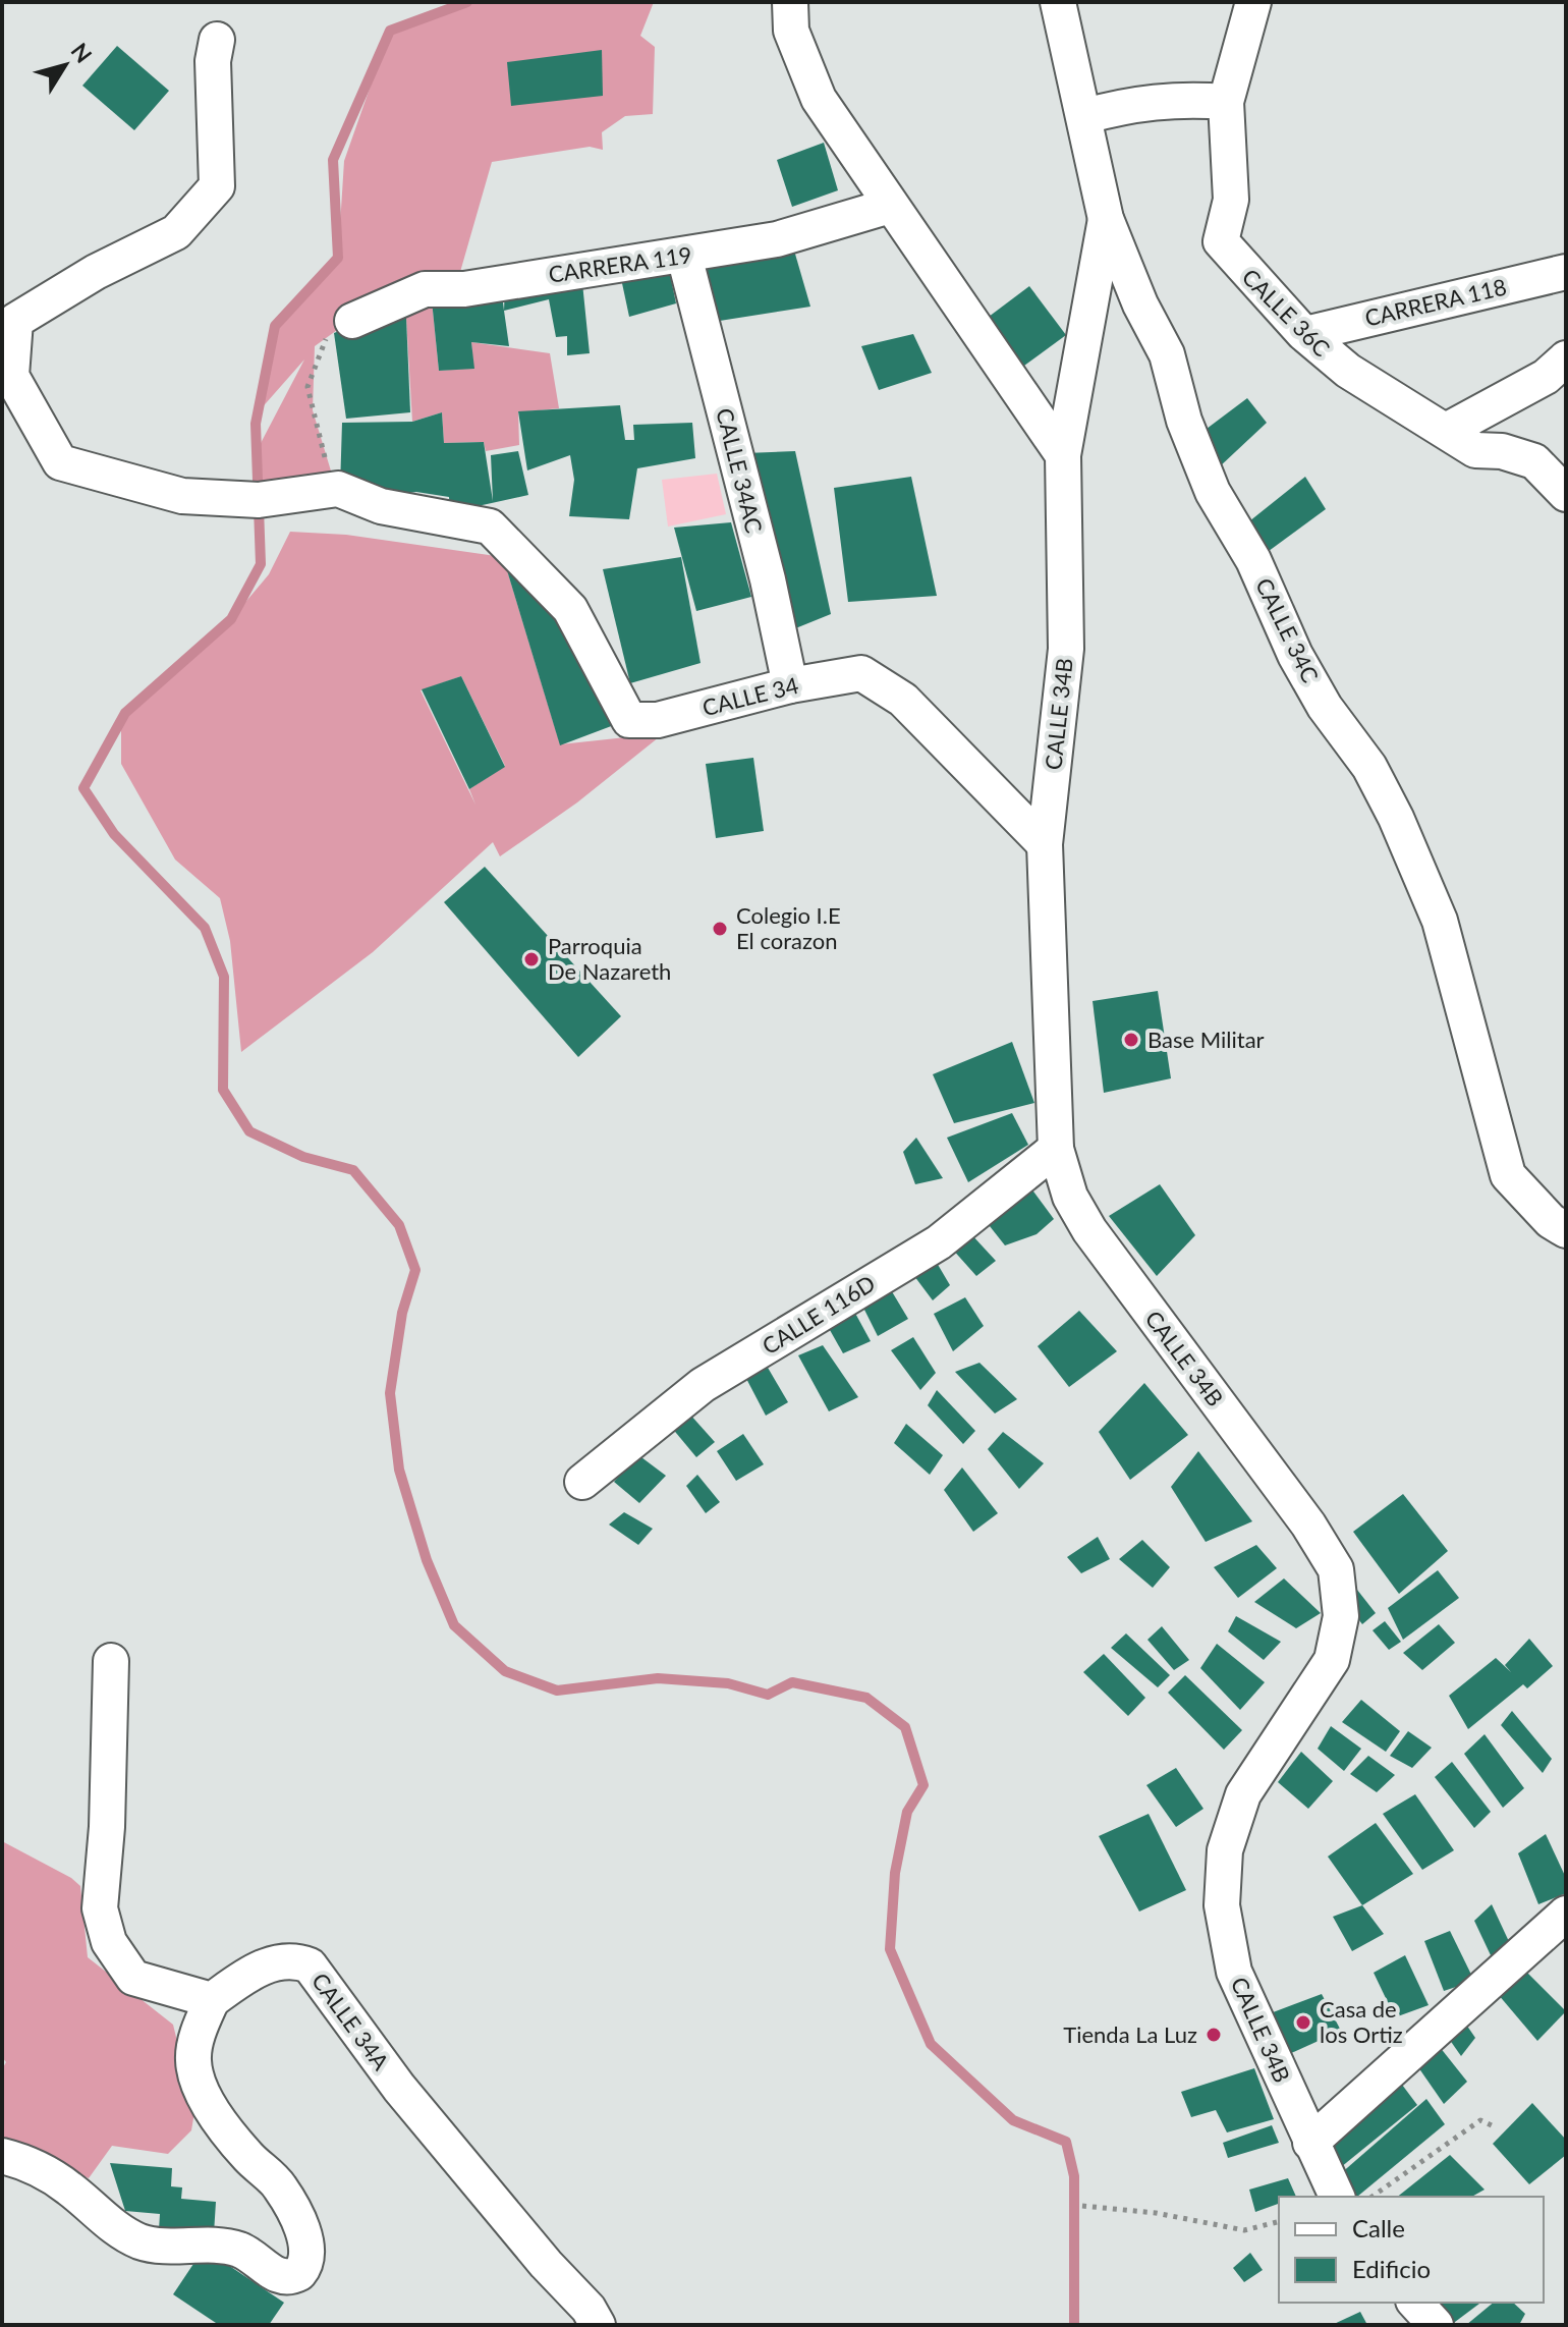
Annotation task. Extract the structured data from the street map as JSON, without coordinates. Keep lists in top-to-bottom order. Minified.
{"streets":{"street":["CARRERA 119","CARRERA 118","CALLE 36C","CALLE 34AC","CALLE 34C","CALLE 34","CALLE 34B","CALLE 116D","CALLE 34A"]},"crossings":[["CARRERA 119","CALLE 34AC"],["CARRERA 118","CALLE 36C"],["CALLE 34AC","CALLE 34"],["CALLE 34C","CALLE 34B"],["CALLE 34","CALLE 34B"],["CALLE 34B","CALLE 116D"]],"places":["Colegio I.E El corazon","Parroquia De Nazareth","Base Militar","Casa de los Ortiz","Tienda La Luz"],"legend":["Calle","Edificio"],"north":"top right"}
